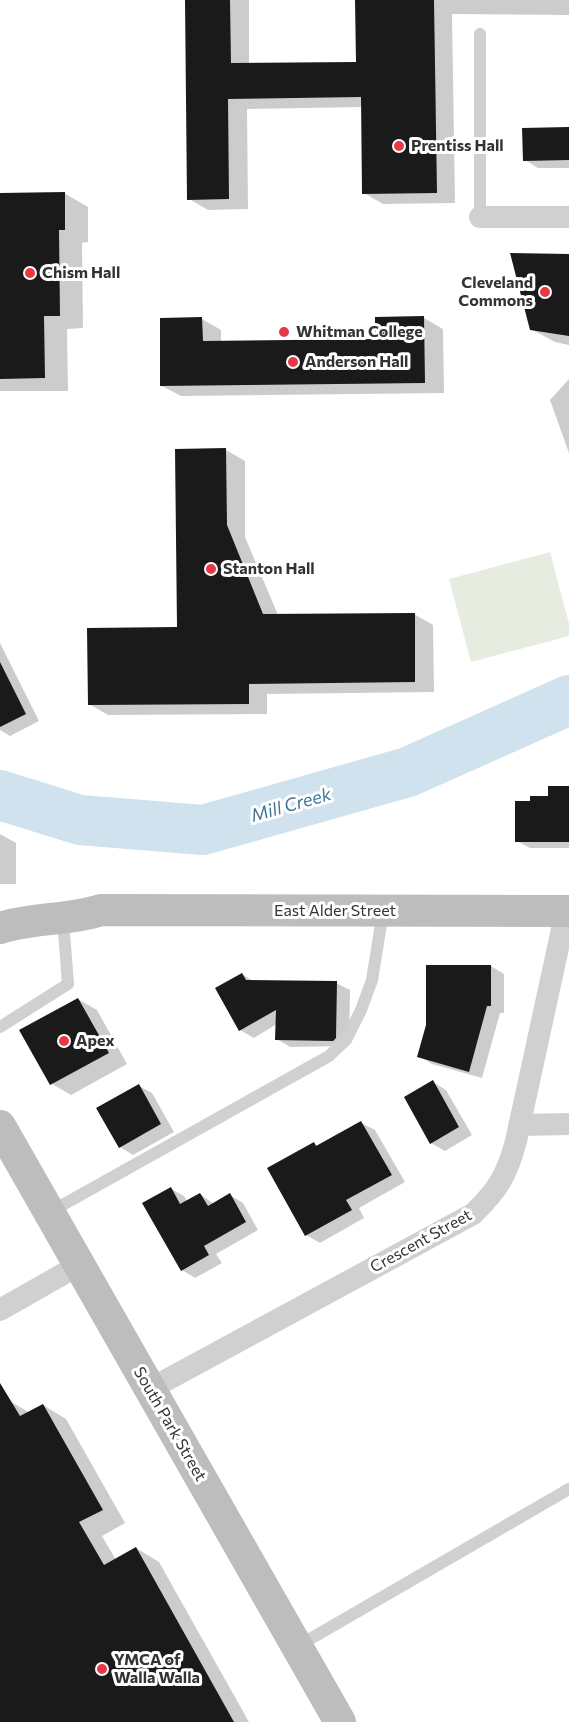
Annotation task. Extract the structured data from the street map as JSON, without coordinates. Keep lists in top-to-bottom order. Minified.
{"streets":{"main road":["East Alder Street","South Park Street"],"street":["Crescent Street"]},"crossings":[["East Alder Street","Crescent Street"],["Crescent Street","South Park Street"]],"water":["Mill Creek"],"places":["Prentiss Hall","Chism Hall","Cleveland Commons","Whitman College","Anderson Hall","Stanton Hall","Apex","YMCA of Walla Walla"]}
